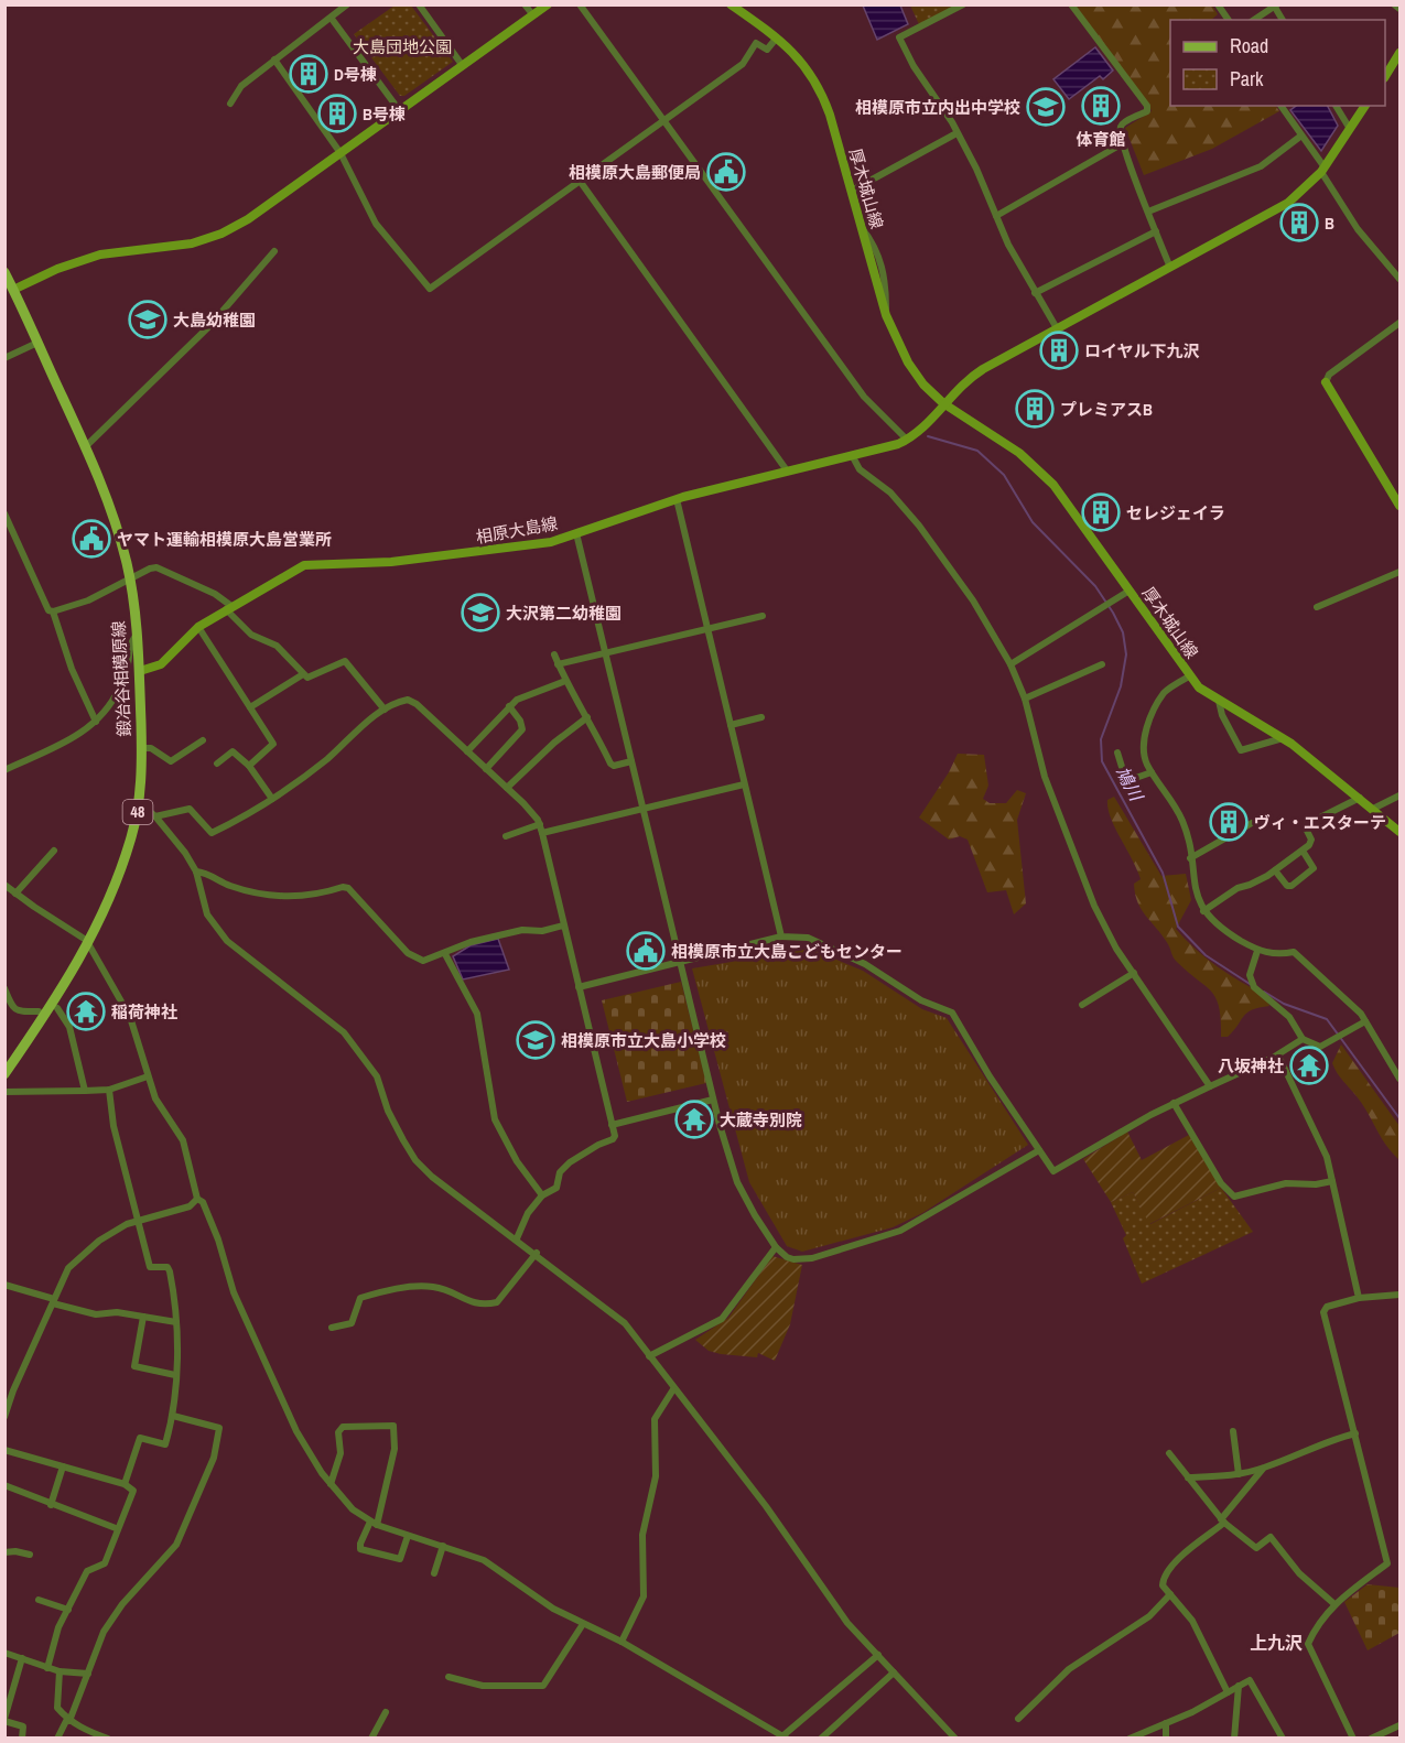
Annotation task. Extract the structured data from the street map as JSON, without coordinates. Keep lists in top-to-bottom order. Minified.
{"streets":{"main road":["厚木城山線","相原大島線","鍛冶谷相模原線","48"]},"crossings":[["厚木城山線","相原大島線"],["相原大島線","鍛冶谷相模原線"]],"districts":["上九沢"],"water":["鳩川"],"parks":["大島団地公園"],"places":{"building":["D号棟","体育館","B号棟","B","ロイヤル下九沢","プレミアスB","セレジェイラ","ヴィ・エスターテ"],"school or university":["相模原市立内出中学校","大島幼稚園","大沢第二幼稚園","相模原市立大島小学校"],"public building":["相模原大島郵便局","ヤマト運輸相模原大島営業所","相模原市立大島こどもセンター"],"temple":["稲荷神社","八坂神社","大蔵寺別院"]},"legend":["Road","Park"]}
